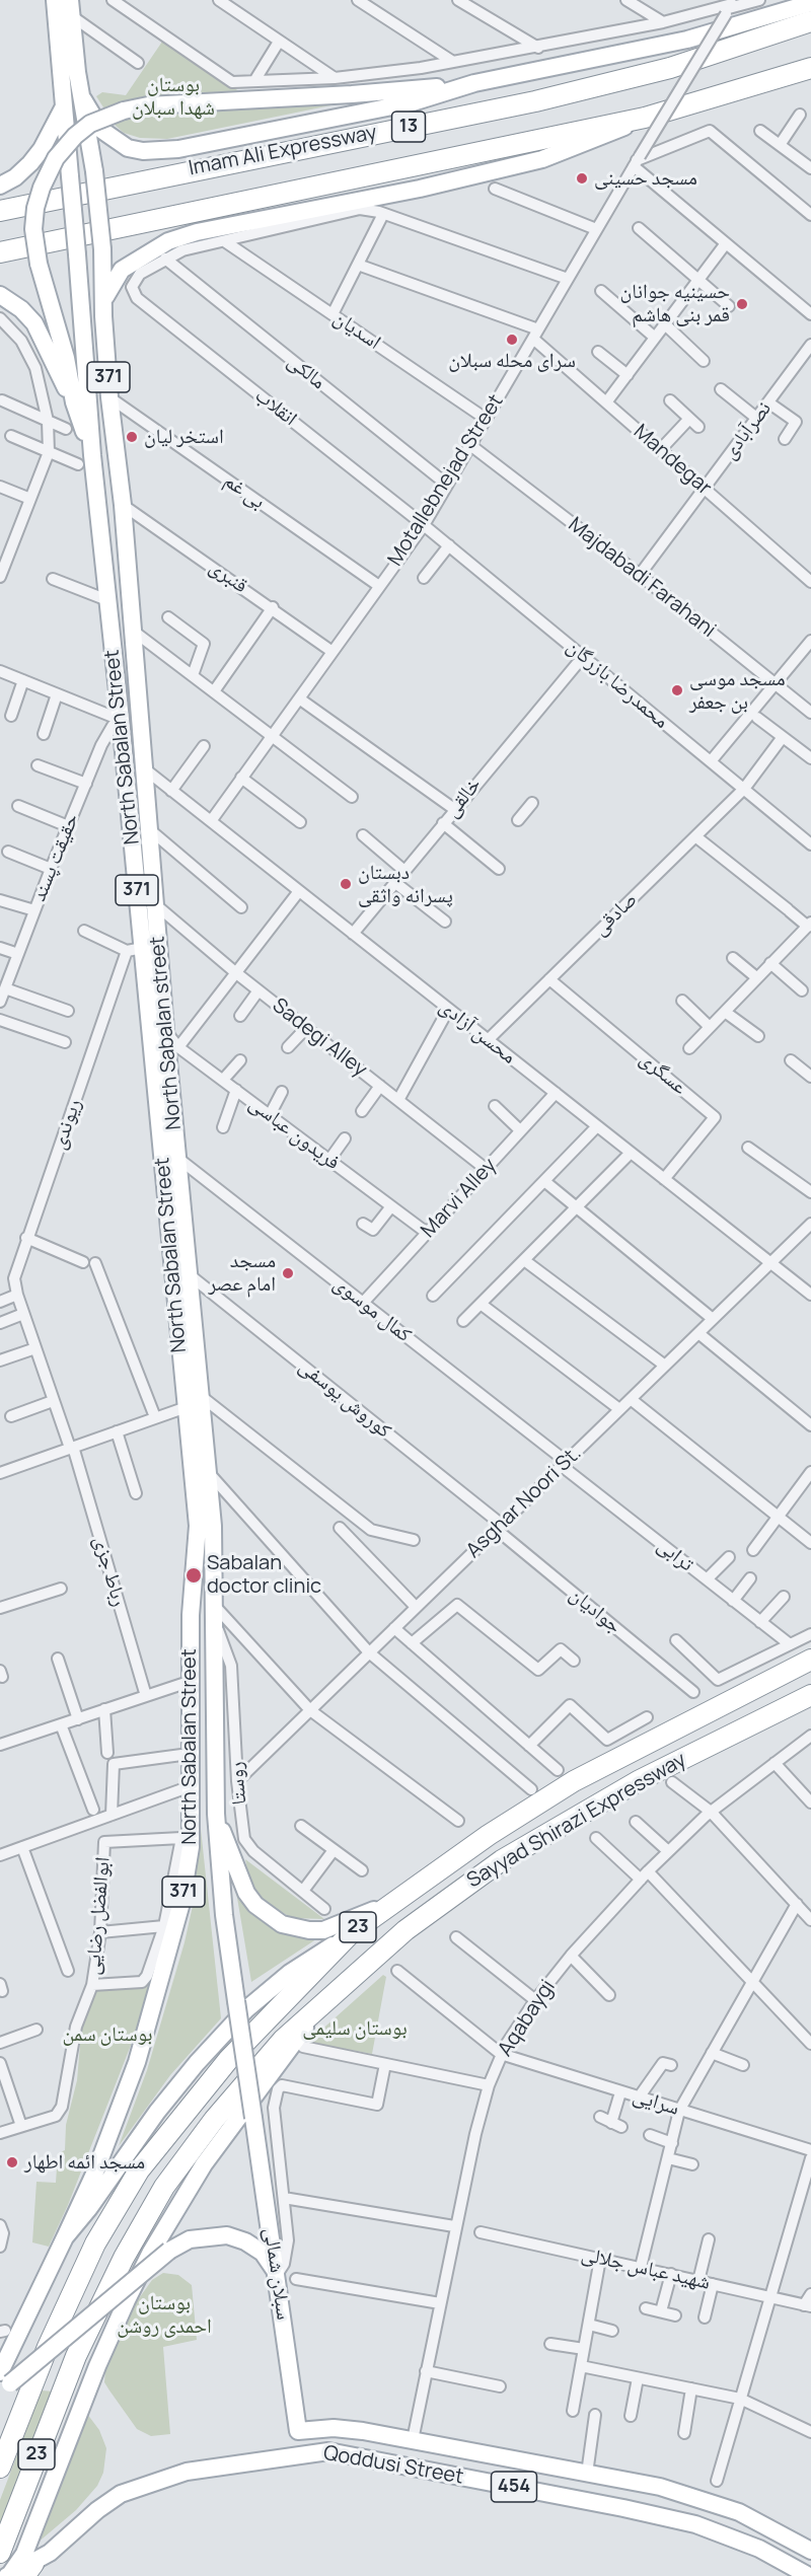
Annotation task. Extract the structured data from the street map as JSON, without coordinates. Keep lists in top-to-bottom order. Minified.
{"streets":{"highway":["13","Imam Ali Expressway","Sayyad Shirazi Expressway","23"],"main road":["371","North Sabalan Street","North Sabalan street","سبلان شمالی","Qoddusi Street","454"],"street":["اسدیان","مالکی","انقلاب","نصرآبادی","Mandegar","Motallebnejad Street","بی غم","قنبری","Majdabadi Farahani","محمدرضا بازرگان","خالقی","حقیقت پسند","صادقی","محسن آزادی","Sadegi Alley","عسگری","ریوندی","فریدون عباسی","Marvi Alley","کمال موسوی","کوروش یوسفی","Asghar Noori St.","ترابی","رباط جزی","جوادیان","روستا","ابوالفضل رضایی","Aqabaygi","سرایی","شهید عباس جلالی"]},"crossings":[["اسدیان","Motallebnejad Street"],["مالکی","انقلاب"],["مالکی","Motallebnejad Street"],["371","North Sabalan Street"],["371","North Sabalan street"],["371","روستا"],["371","سبلان شمالی"],["انقلاب","Motallebnejad Street"],["انقلاب","محمدرضا بازرگان"],["نصرآبادی","Mandegar"],["نصرآبادی","Majdabadi Farahani"],["Mandegar","Motallebnejad Street"],["Motallebnejad Street","بی غم"],["Motallebnejad Street","قنبری"],["Motallebnejad Street","Majdabadi Farahani"],["Motallebnejad Street","محمدرضا بازرگان"],["Motallebnejad Street","محسن آزادی"],["بی غم","North Sabalan street"],["قنبری","North Sabalan street"],["محمدرضا بازرگان","صادقی"],["North Sabalan Street","حقیقت پسند"],["North Sabalan Street","North Sabalan street"],["North Sabalan Street","ریوندی"],["خالقی","محسن آزادی"],["صادقی","محسن آزادی"],["صادقی","عسگری"],["محسن آزادی","North Sabalan street"],["محسن آزادی","عسگری"],["محسن آزادی","Marvi Alley"],["محسن آزادی","Asghar Noori St."],["North Sabalan street","Sadegi Alley"],["North Sabalan street","فریدون عباسی"],["North Sabalan street","کمال موسوی"],["North Sabalan street","کوروش یوسفی"],["Sadegi Alley","Marvi Alley"],["ریوندی","رباط جزی"],["فریدون عباسی","Marvi Alley"],["Marvi Alley","کمال موسوی"],["کمال موسوی","Asghar Noori St."],["کمال موسوی","ترابی"],["کوروش یوسفی","Asghar Noori St."],["کوروش یوسفی","جوادیان"],["Asghar Noori St.","ترابی"],["Asghar Noori St.","جوادیان"],["Asghar Noori St.","روستا"],["Aqabaygi","سرایی"],["Aqabaygi","454"],["سبلان شمالی","454"]],"parks":["بوستان شهدا سبلان","بوستان سلیمی","بوستان سمن","بوستان احمدی روشن"],"places":["مسجد حسینی","حسینیه جوانان قمر بنی هاشم","سرای محله سبلان","استخر لیان","مسجد موسی بن جعفر","دبستان پسرانه واثقی","مسجد امام عصر","Sabalan doctor clinic","مسجد ائمه اطهار"]}
